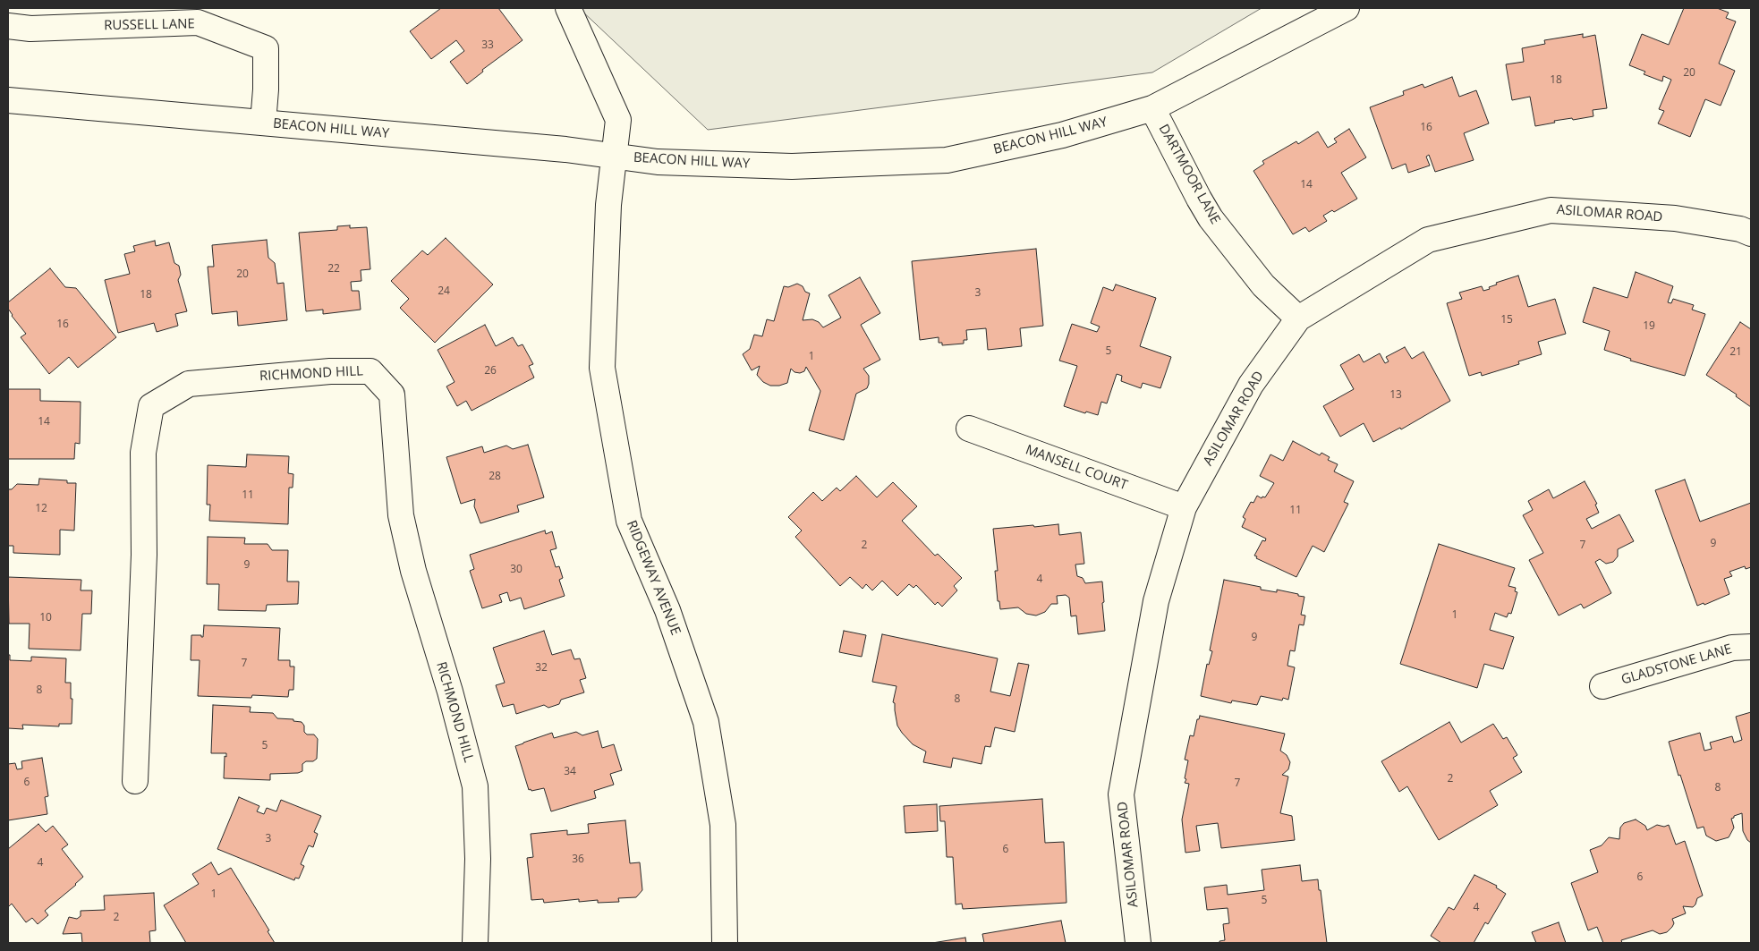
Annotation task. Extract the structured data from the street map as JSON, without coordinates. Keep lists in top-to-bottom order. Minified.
{"streets":{"street":["RUSSELL LANE","BEACON HILL WAY","DARTMOOR LANE","ASILOMAR ROAD","RICHMOND HILL","MANSELL COURT","RIDGEWAY AVENUE","GLADSTONE LANE"]},"crossings":[["RUSSELL LANE","BEACON HILL WAY"],["BEACON HILL WAY","DARTMOOR LANE"],["BEACON HILL WAY","RIDGEWAY AVENUE"],["DARTMOOR LANE","ASILOMAR ROAD"],["ASILOMAR ROAD","MANSELL COURT"]],"house_numbers":["33","20","18","16","14","22","20","24","3","18","15","16","19","5","21","1","26","13","14","28","11","12","11","9","2","7","9","30","4","1","10","9","7","32","8","8","5","34","2","6","7","8","3","6","36","4","6","1","5","4","2"]}
